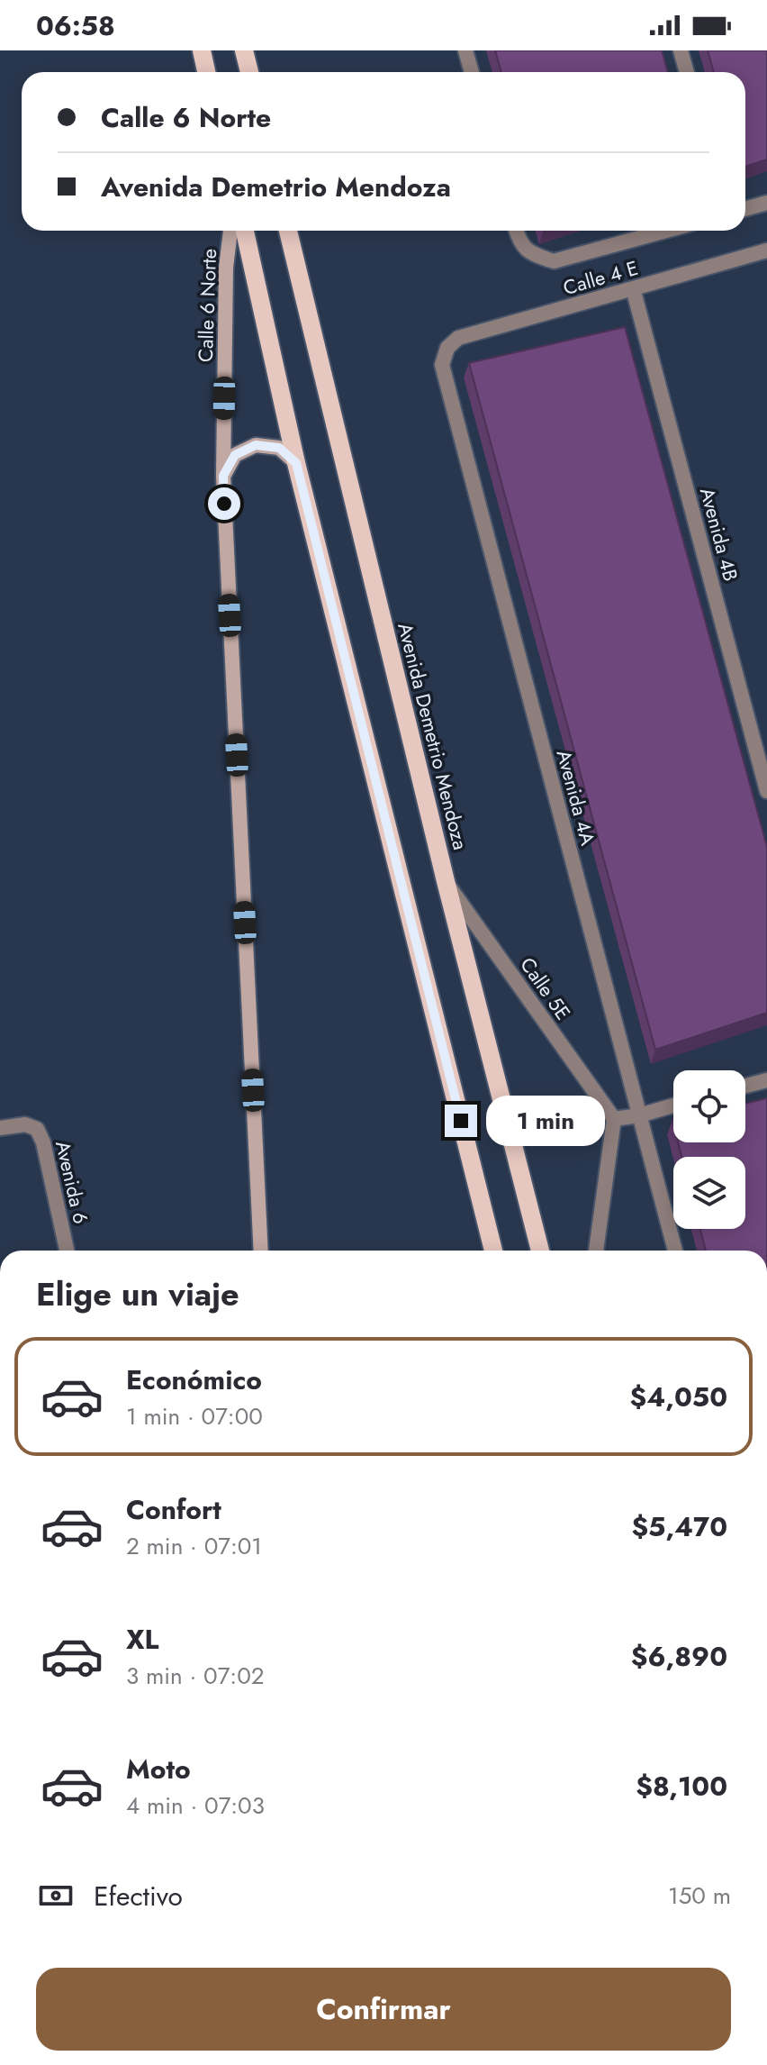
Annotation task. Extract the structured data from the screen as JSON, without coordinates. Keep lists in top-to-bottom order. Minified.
{"streets":{"main road":["Avenida Demetrio Mendoza"],"street":["Calle 4 E","Calle 6 Norte","Avenida 4B","Avenida 4A","Calle 5E","Avenida 6"]},"crossings":[["Calle 4 E","Avenida 4B"],["Calle 4 E","Avenida 4A"],["Avenida Demetrio Mendoza","Calle 5E"]],"page":{"status":"06:58","banner":["Calle 6 Norte","Avenida Demetrio Mendoza"],"bubble":"1 min","heading":"Elige un viaje","list":[{"name":"Económico","note":"1 min · 07:00","value":"$4,050"},{"name":"Confort","note":"2 min · 07:01","value":"$5,470"},{"name":"XL","note":"3 min · 07:02","value":"$6,890"},{"name":"Moto","note":"4 min · 07:03","value":"$8,100"}],"pay":["Efectivo","150 m"],"buttons":"Confirmar"}}
